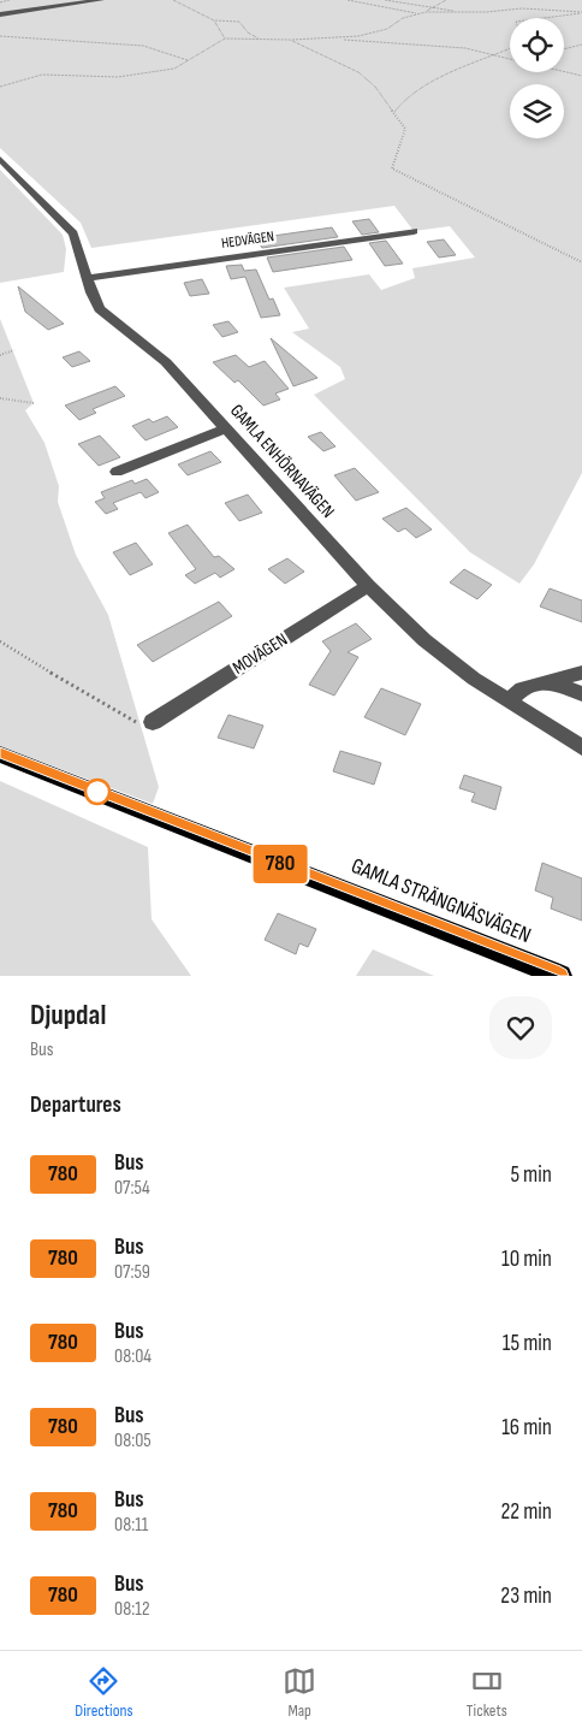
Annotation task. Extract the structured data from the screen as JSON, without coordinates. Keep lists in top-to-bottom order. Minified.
{"streets":{"main road":["GAMLA STRÄNGNÄSVÄGEN"],"street":["HEDVÄGEN","GAMLA ENHÖRNAVÄGEN","MOVÄGEN"]},"crossings":[["HEDVÄGEN","GAMLA ENHÖRNAVÄGEN"],["GAMLA ENHÖRNAVÄGEN","MOVÄGEN"]],"lines":["bus line 780"],"page":{"on_map":"780","heading":[["Djupdal","Bus"],"Departures"],"list":[{"mark":"780","name":"Bus","note":"07:54","value":"5 min"},{"mark":"780","name":"Bus","note":"07:59","value":"10 min"},{"mark":"780","name":"Bus","note":"08:04","value":"15 min"},{"mark":"780","name":"Bus","note":"08:05","value":"16 min"},{"mark":"780","name":"Bus","note":"08:11","value":"22 min"},{"mark":"780","name":"Bus","note":"08:12","value":"23 min"}],"tabs":["Directions","Map","Tickets"]}}
